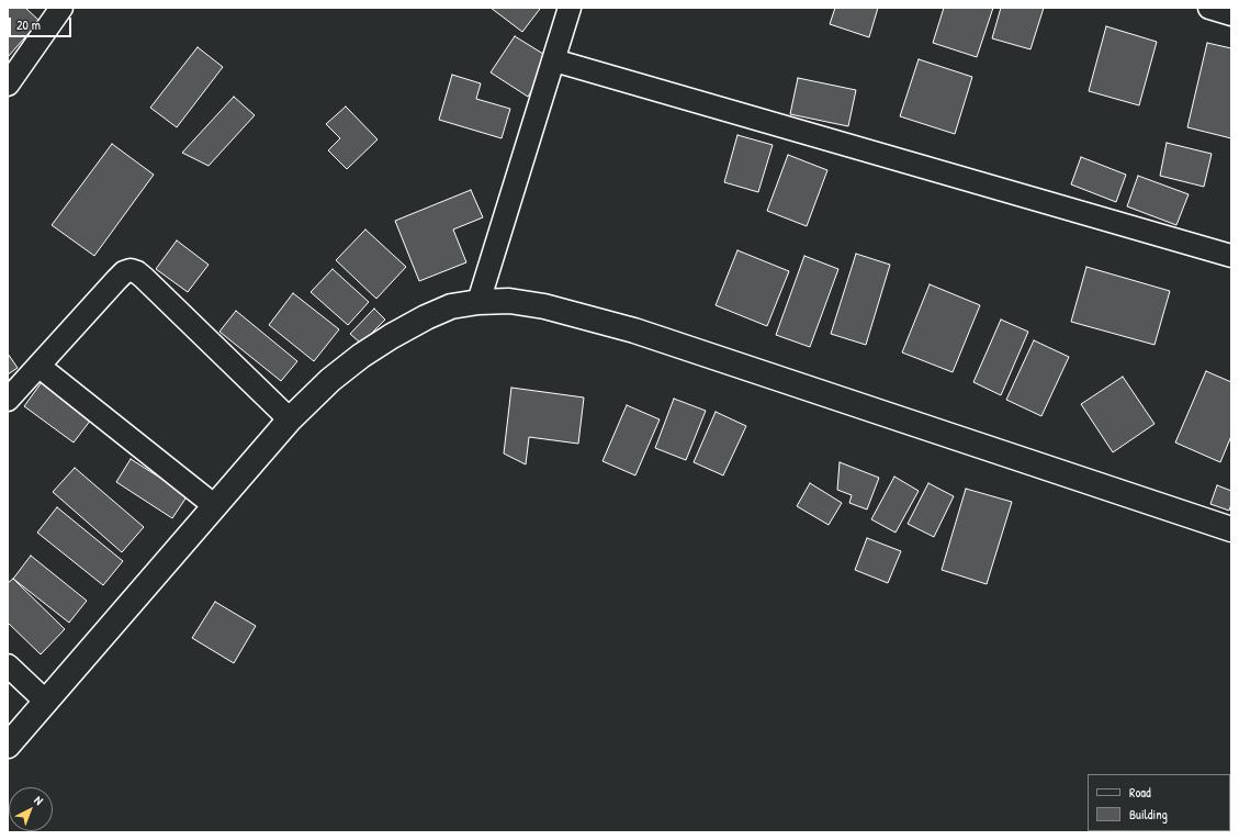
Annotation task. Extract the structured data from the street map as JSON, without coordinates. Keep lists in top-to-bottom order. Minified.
{"legend":["Road","Building"],"scale_bar":"20 m","north":"top right"}
